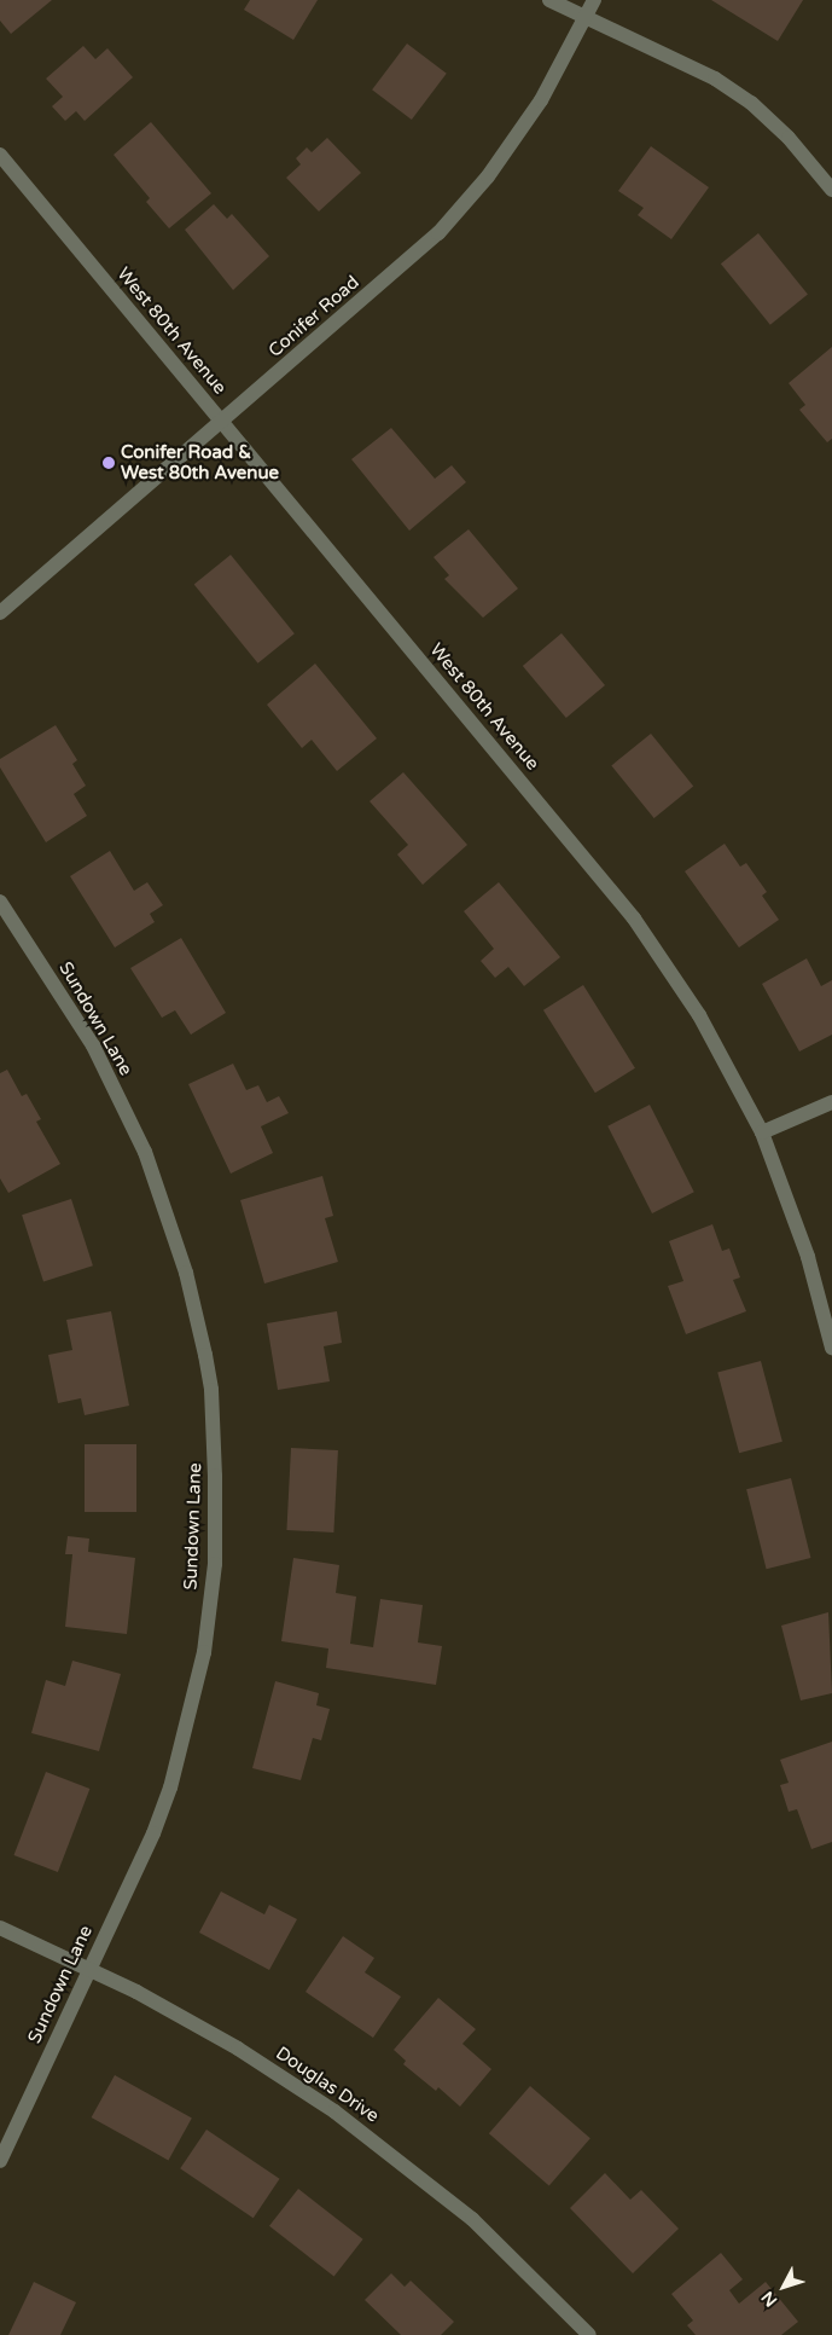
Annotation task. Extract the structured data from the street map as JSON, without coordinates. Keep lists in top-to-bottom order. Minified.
{"streets":{"street":["Conifer Road","West 80th Avenue","Sundown Lane","Douglas Drive"]},"crossings":[["Conifer Road","West 80th Avenue"],["Sundown Lane","Douglas Drive"]],"places":["Conifer Road & West 80th Avenue"],"north":"bottom left"}
